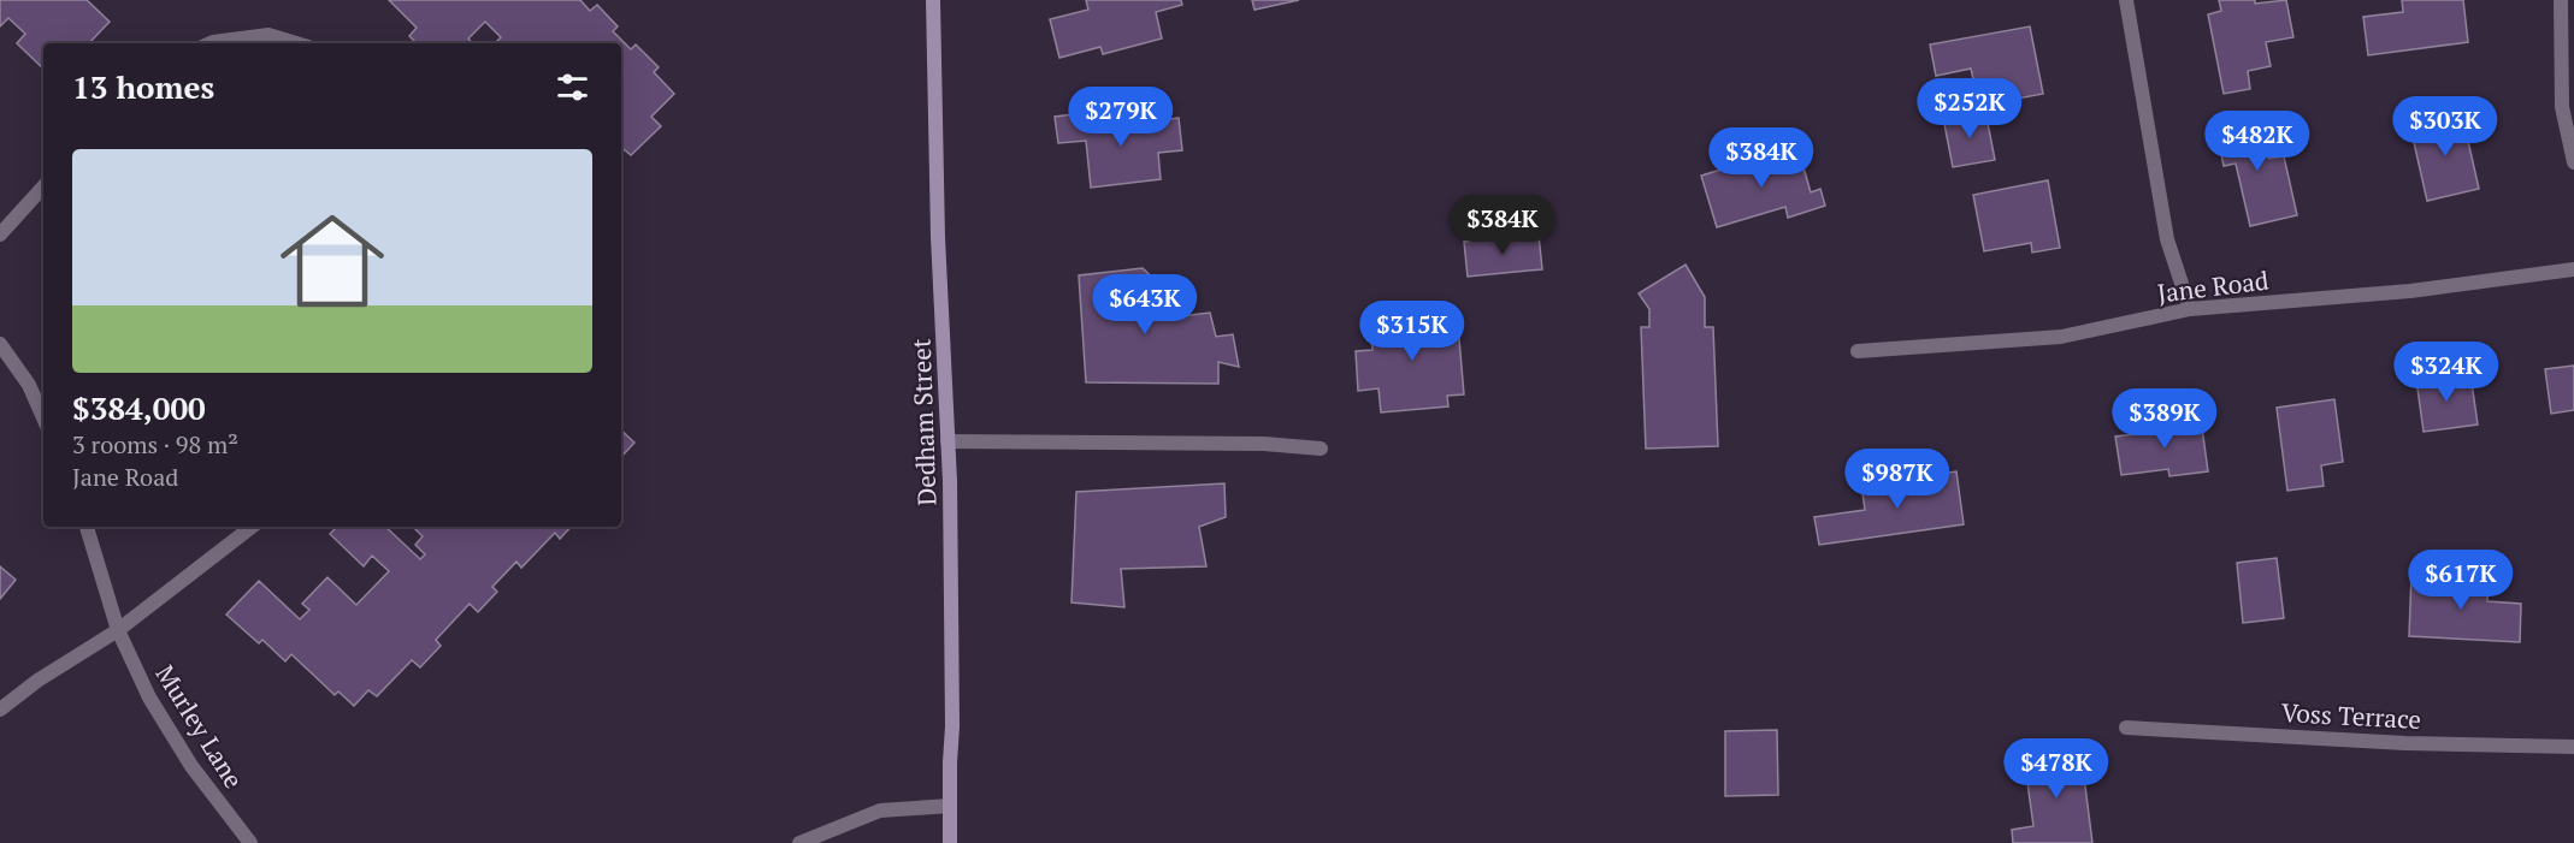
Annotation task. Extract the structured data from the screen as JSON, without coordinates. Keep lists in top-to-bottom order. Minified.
{"streets":{"main road":["Dedham Street"],"street":["Jane Road","Voss Terrace","Murley Lane"]},"page":{"heading":"13 homes","price":["$252K","$279K","$303K","$482K","$384K","$384K","$643K","$315K","$324K","$389K","$987K","$617K","$478K"],"list":[{"name":"$384,000","note":"3 rooms · 98 m² · Jane Road"}]}}
